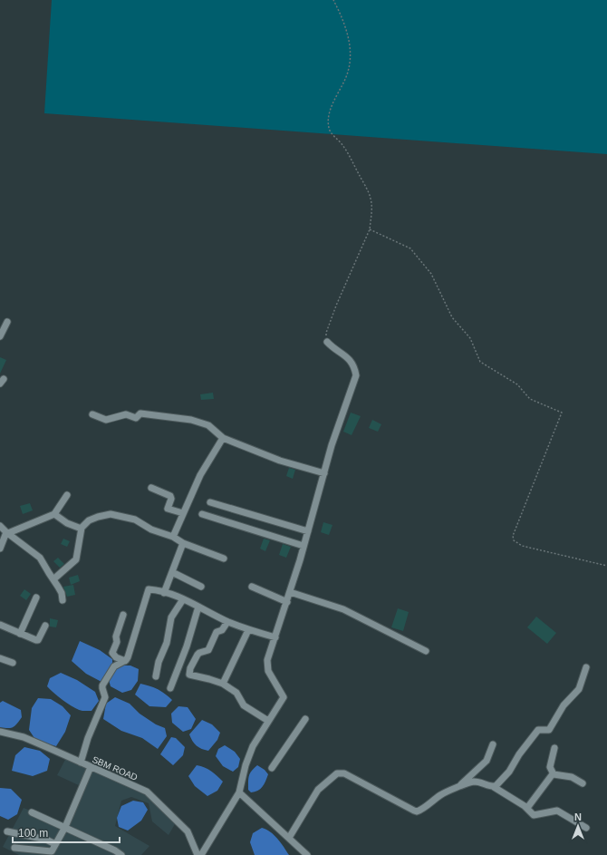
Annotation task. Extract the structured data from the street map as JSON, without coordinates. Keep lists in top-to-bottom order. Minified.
{"streets":{"street":["SBM ROAD"]},"scale_bar":"100 m","north":"top"}
